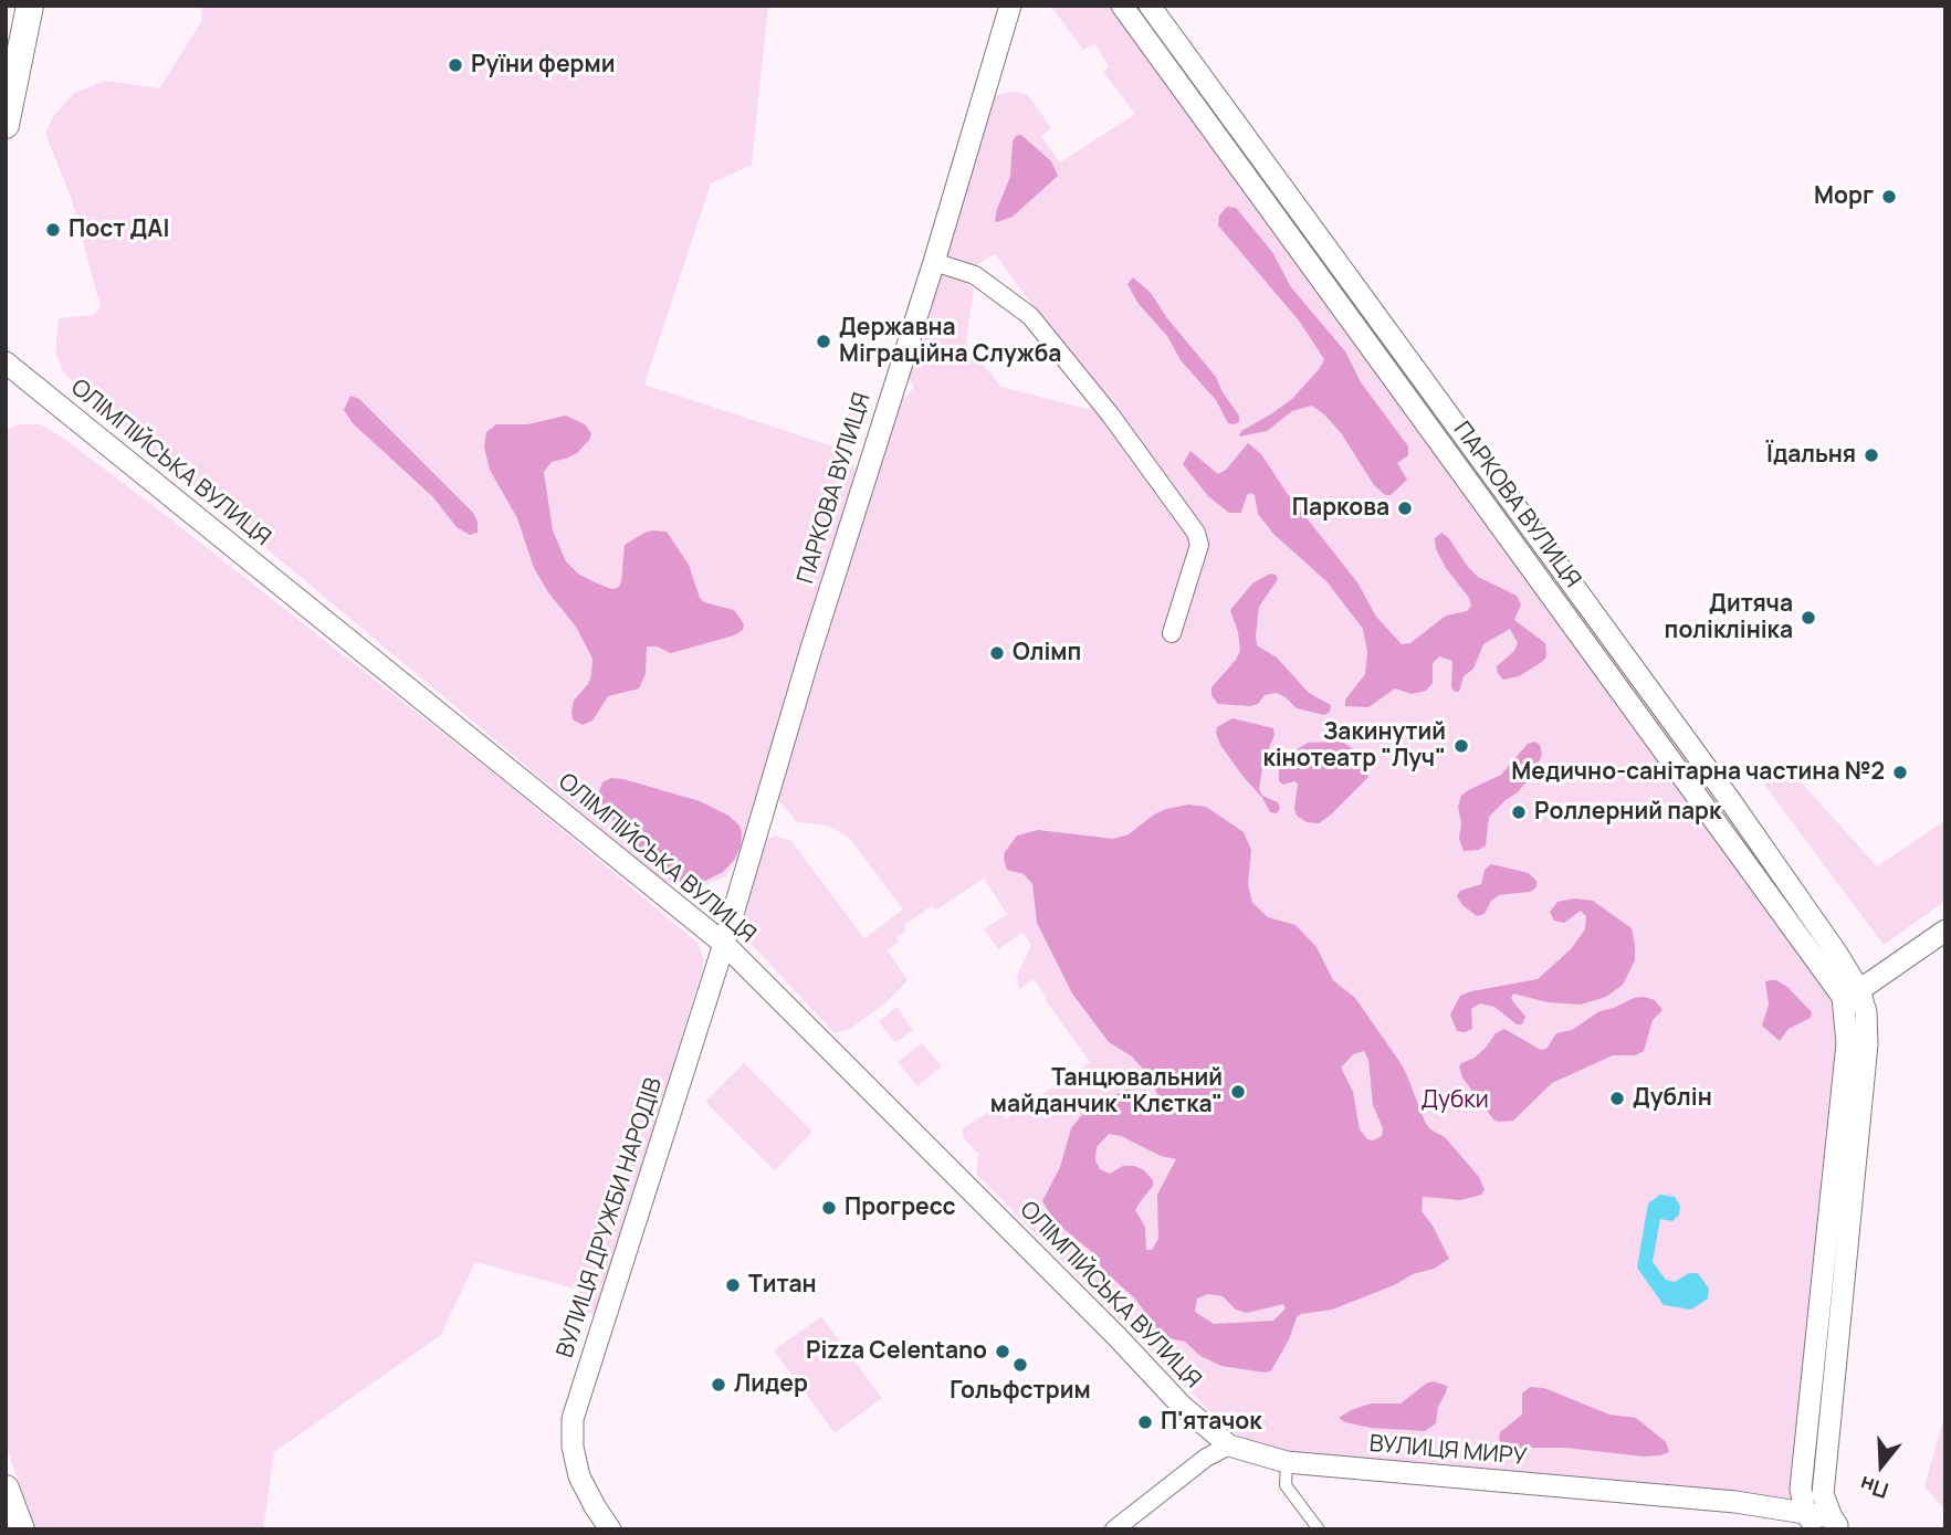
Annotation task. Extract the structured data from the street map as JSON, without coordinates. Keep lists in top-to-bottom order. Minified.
{"streets":{"street":["ОЛІМПІЙСЬКА ВУЛИЦЯ","ПАРКОВА ВУЛИЦЯ","ВУЛИЦЯ ДРУЖБИ НАРОДІВ","ВУЛИЦЯ МИРУ"]},"crossings":[["ОЛІМПІЙСЬКА ВУЛИЦЯ","ПАРКОВА ВУЛИЦЯ"],["ОЛІМПІЙСЬКА ВУЛИЦЯ","ВУЛИЦЯ ДРУЖБИ НАРОДІВ"],["ОЛІМПІЙСЬКА ВУЛИЦЯ","ВУЛИЦЯ МИРУ"],["ПАРКОВА ВУЛИЦЯ","ВУЛИЦЯ ДРУЖБИ НАРОДІВ"],["ПАРКОВА ВУЛИЦЯ","ВУЛИЦЯ МИРУ"]],"parks":["Дубки"],"places":["Руїни ферми","Морг","Пост ДАІ","Державна Міграційна Служба","Їдальня","Паркова","Дитяча поліклініка","Олімп","Закинутий кінотеатр \"Луч\"","Медично-санітарна частина №2","Роллерний парк","Танцювальний майданчик \"Клєтка\"","Дублін","Прогресс","Титан","Pizza Celentano","Гольфстрим","Лидер","П'ятачок"],"north":"bottom"}
